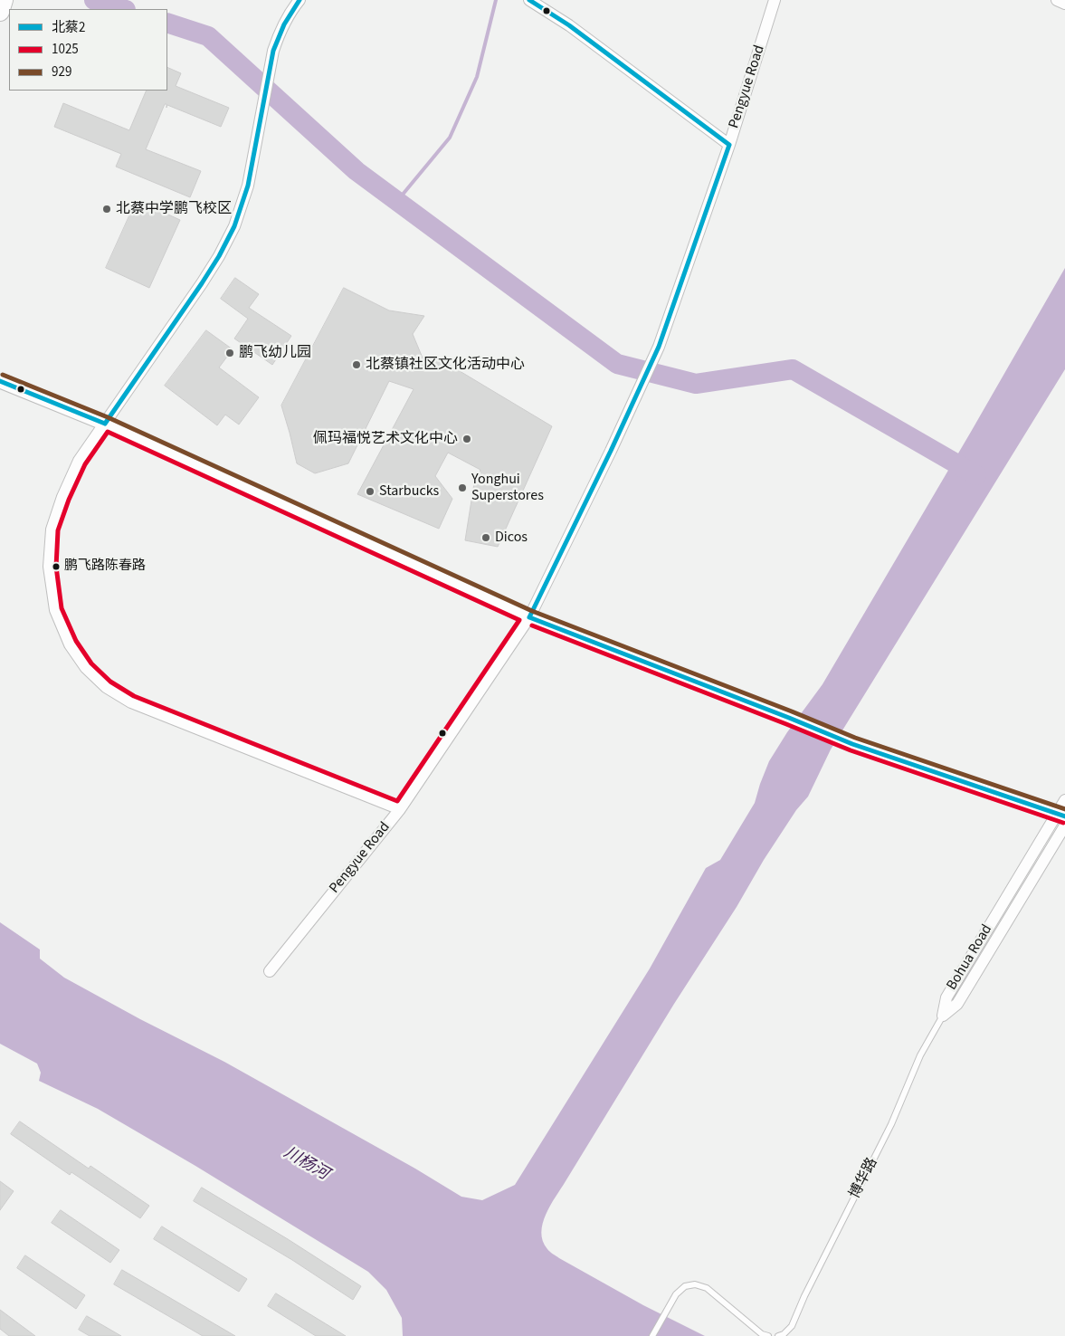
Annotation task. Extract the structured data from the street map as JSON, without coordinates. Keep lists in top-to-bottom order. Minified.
{"streets":{"street":["Pengyue Road","Bohua Road"],"lane":["博华路"]},"crossings":[["Bohua Road","博华路"]],"water":["川杨河"],"places":["北蔡中学鹏飞校区","鹏飞幼儿园","北蔡镇社区文化活动中心","佩玛福悦艺术文化中心","Yonghui Superstores","Starbucks","Dicos","鹏飞路陈春路"],"lines":["transit line 北蔡2","transit line 929","transit line 1025"],"legend":["北蔡2","1025","929"]}
